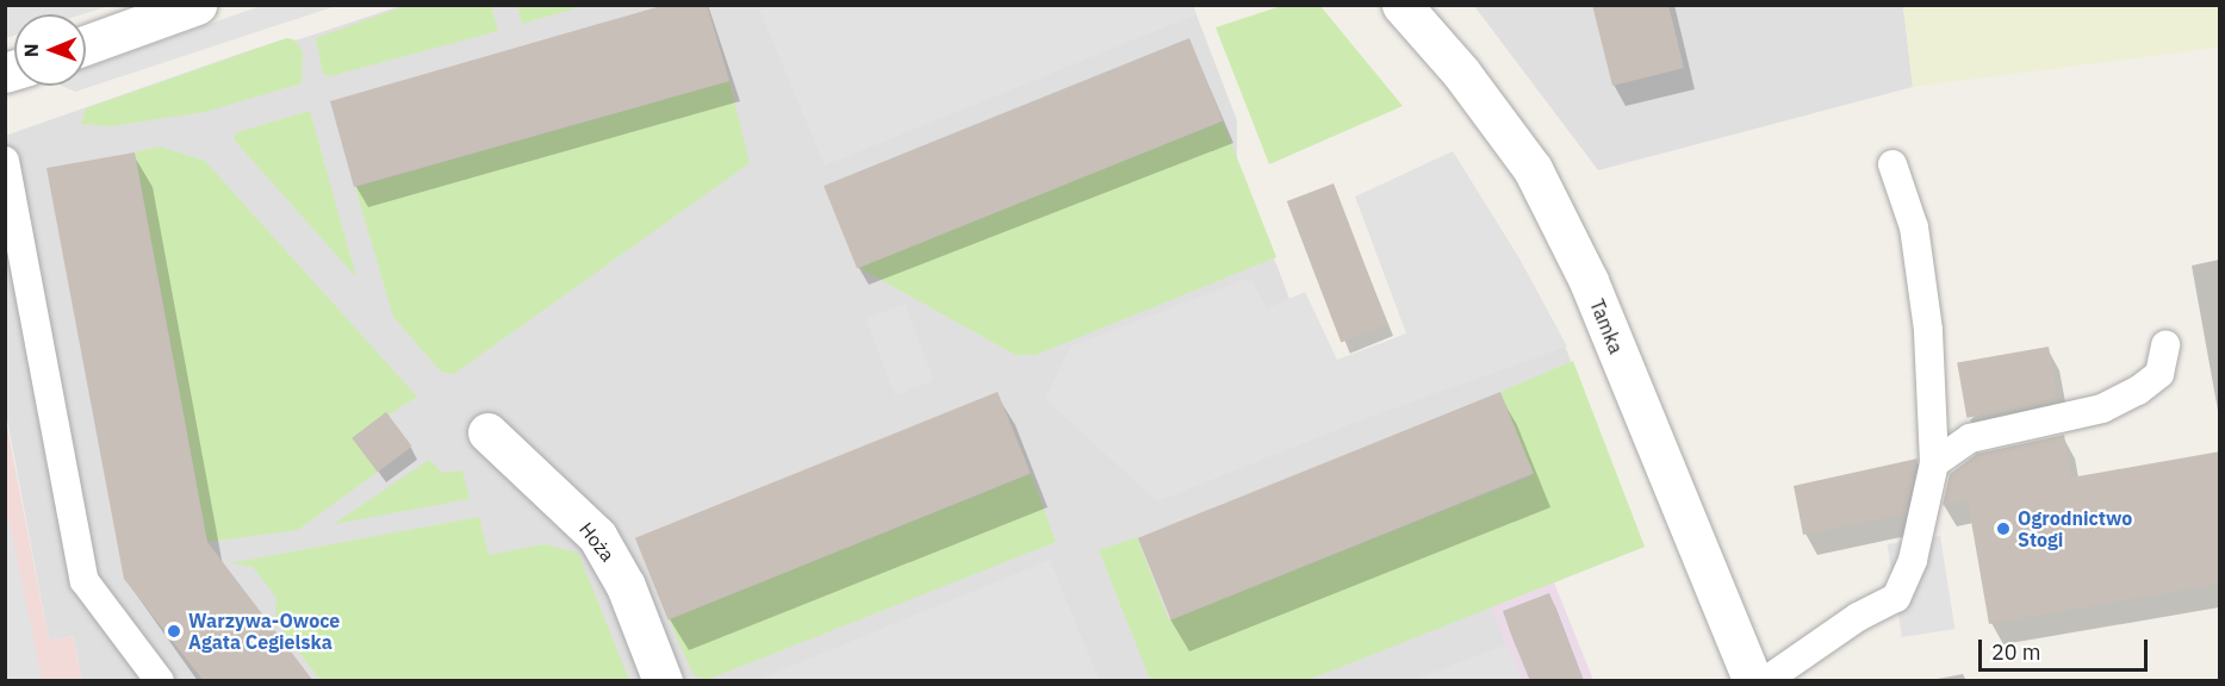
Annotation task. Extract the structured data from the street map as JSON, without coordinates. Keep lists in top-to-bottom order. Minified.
{"streets":{"street":["Tamka","Hoża"]},"places":["Ogrodnictwo Stogi","Warzywa-Owoce Agata Cegielska"],"scale_bar":"20 m","north":"left"}
